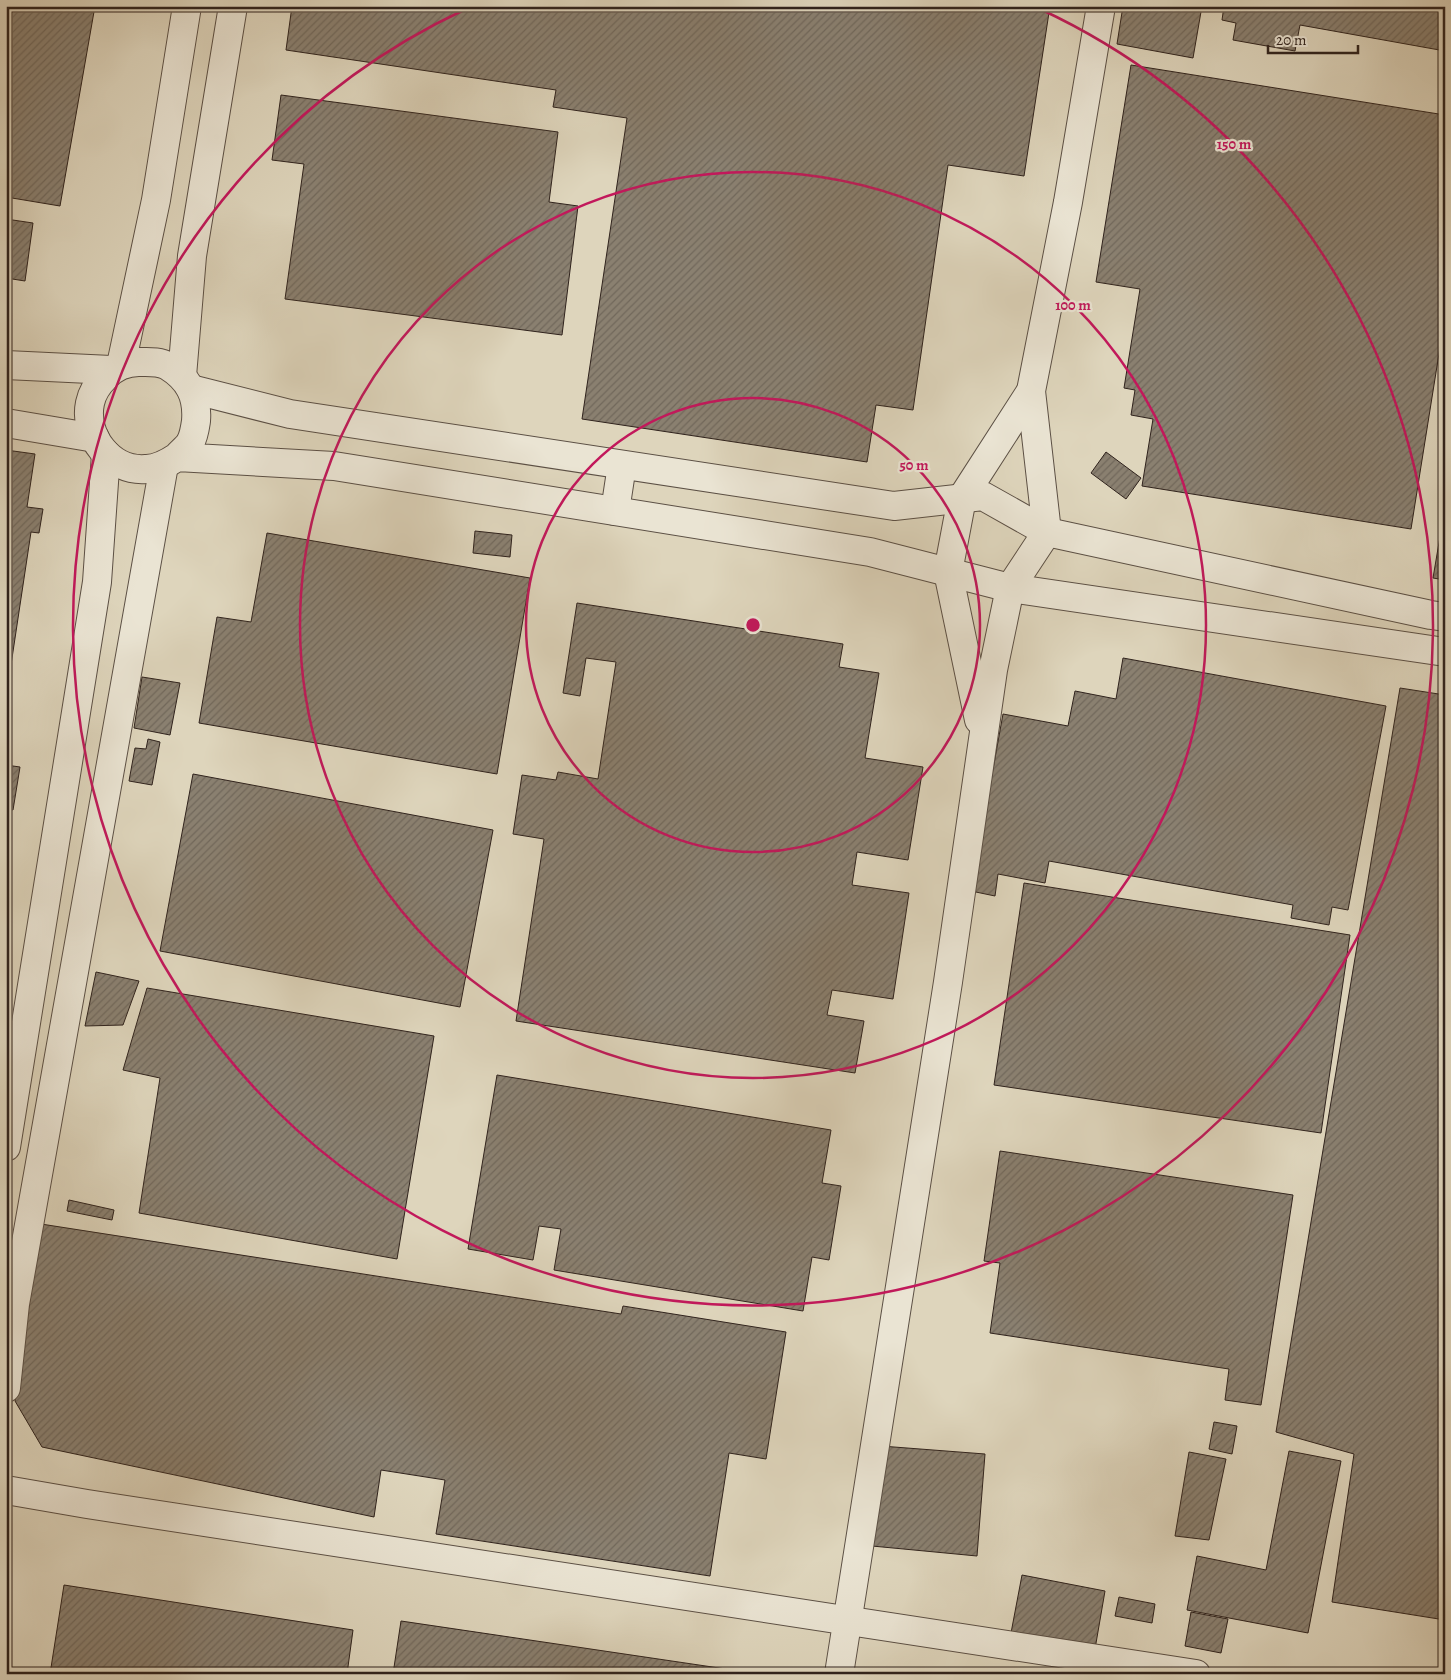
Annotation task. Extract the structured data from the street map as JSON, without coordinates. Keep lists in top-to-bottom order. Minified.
{"scale_bar":"20 m","rings":["150 m","100 m","50 m"]}
